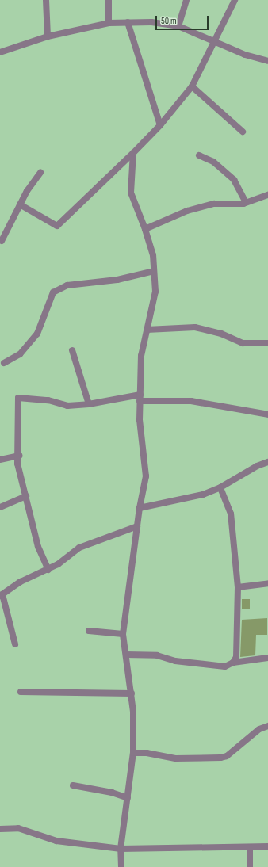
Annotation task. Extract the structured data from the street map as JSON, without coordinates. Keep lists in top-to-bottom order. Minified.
{"scale_bar":"50 m"}
